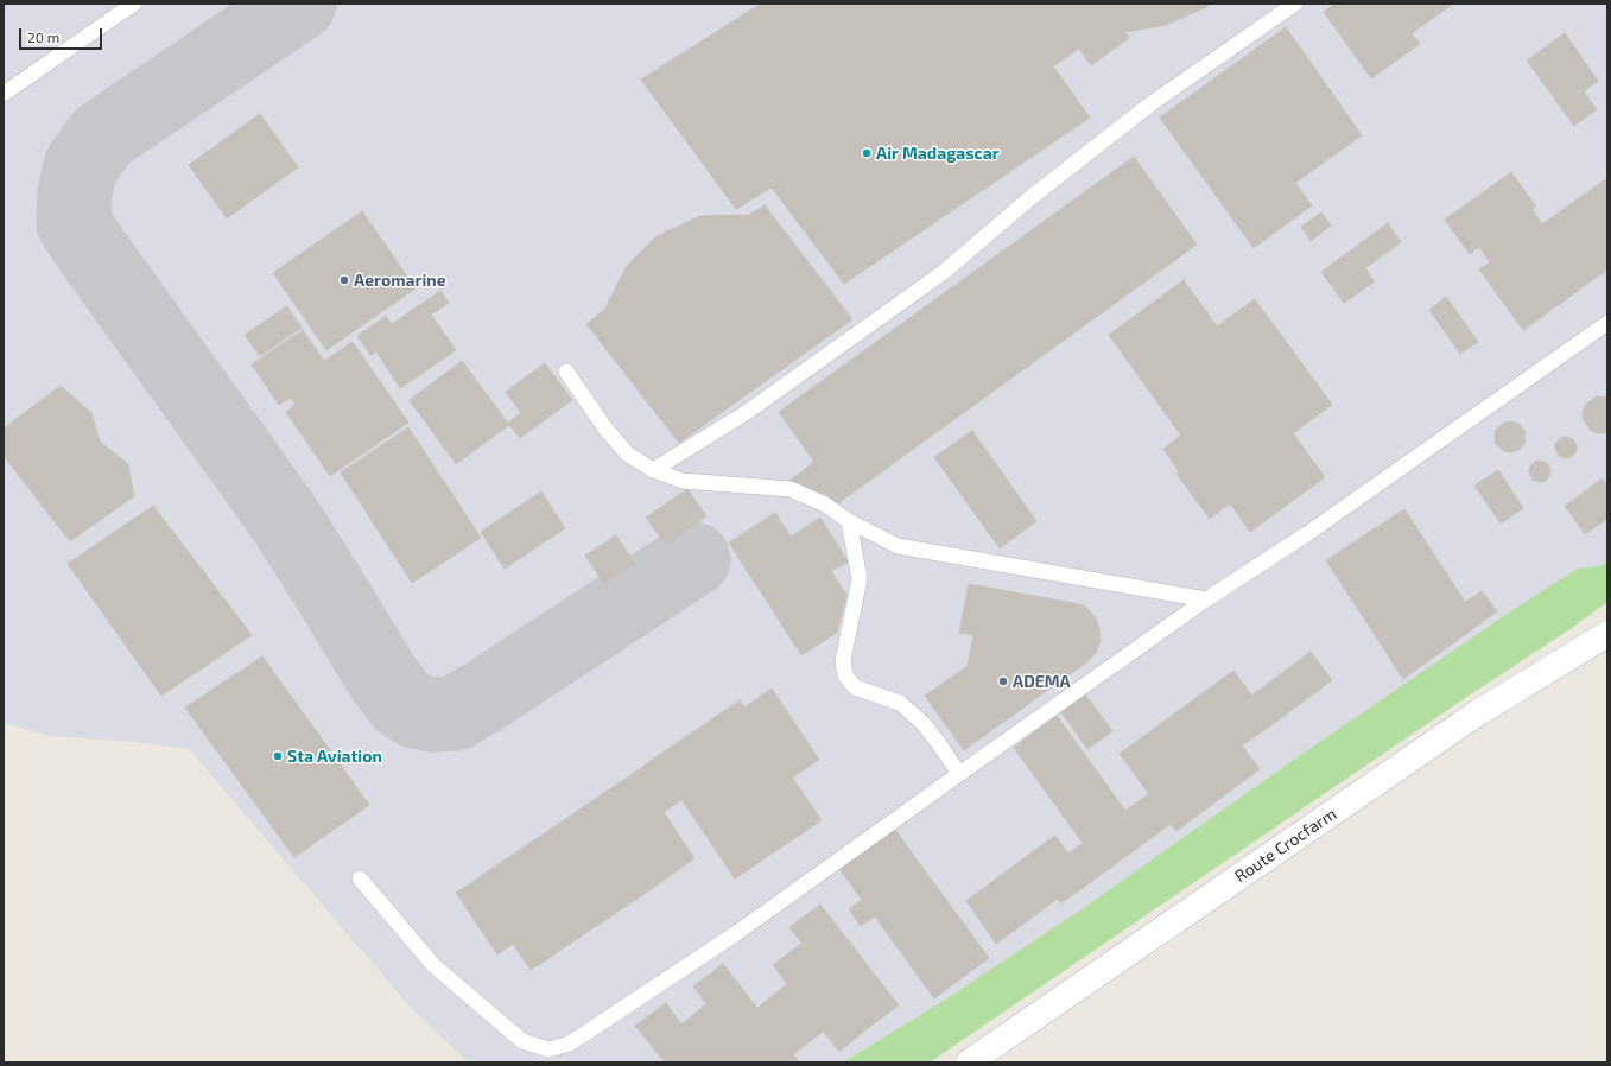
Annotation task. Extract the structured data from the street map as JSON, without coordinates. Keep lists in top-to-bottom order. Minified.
{"streets":{"street":["Route Crocfarm"]},"places":["Air Madagascar","Aeromarine","ADEMA","Sta Aviation"],"scale_bar":"20 m"}
